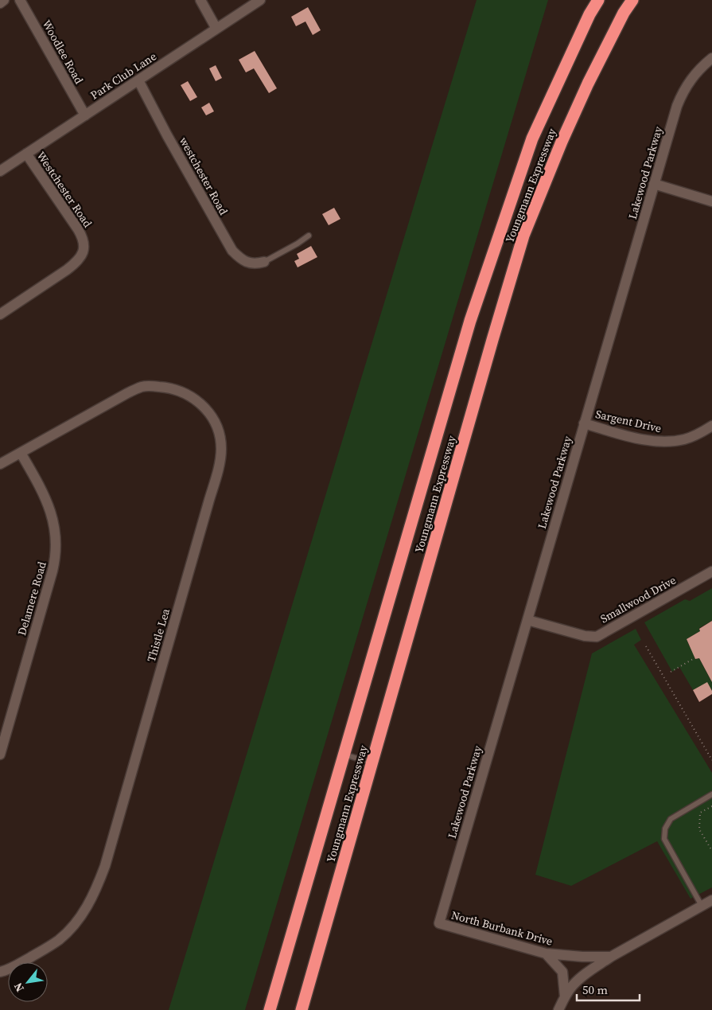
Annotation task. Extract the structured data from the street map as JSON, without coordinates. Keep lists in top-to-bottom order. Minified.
{"streets":{"highway":["Youngmann Expressway"],"street":["Woodlee Road","Park Club Lane","Lakewood Parkway","westchester Road","Westchester Road","Sargent Drive","Delamere Road","Smallwood Drive","Thistle Lea","North Burbank Drive"]},"crossings":[["Woodlee Road","Park Club Lane"],["Park Club Lane","westchester Road"],["Park Club Lane","Westchester Road"],["Lakewood Parkway","Sargent Drive"],["Lakewood Parkway","Smallwood Drive"],["Lakewood Parkway","North Burbank Drive"],["Delamere Road","Thistle Lea"]],"scale_bar":"50 m","north":"bottom left"}
